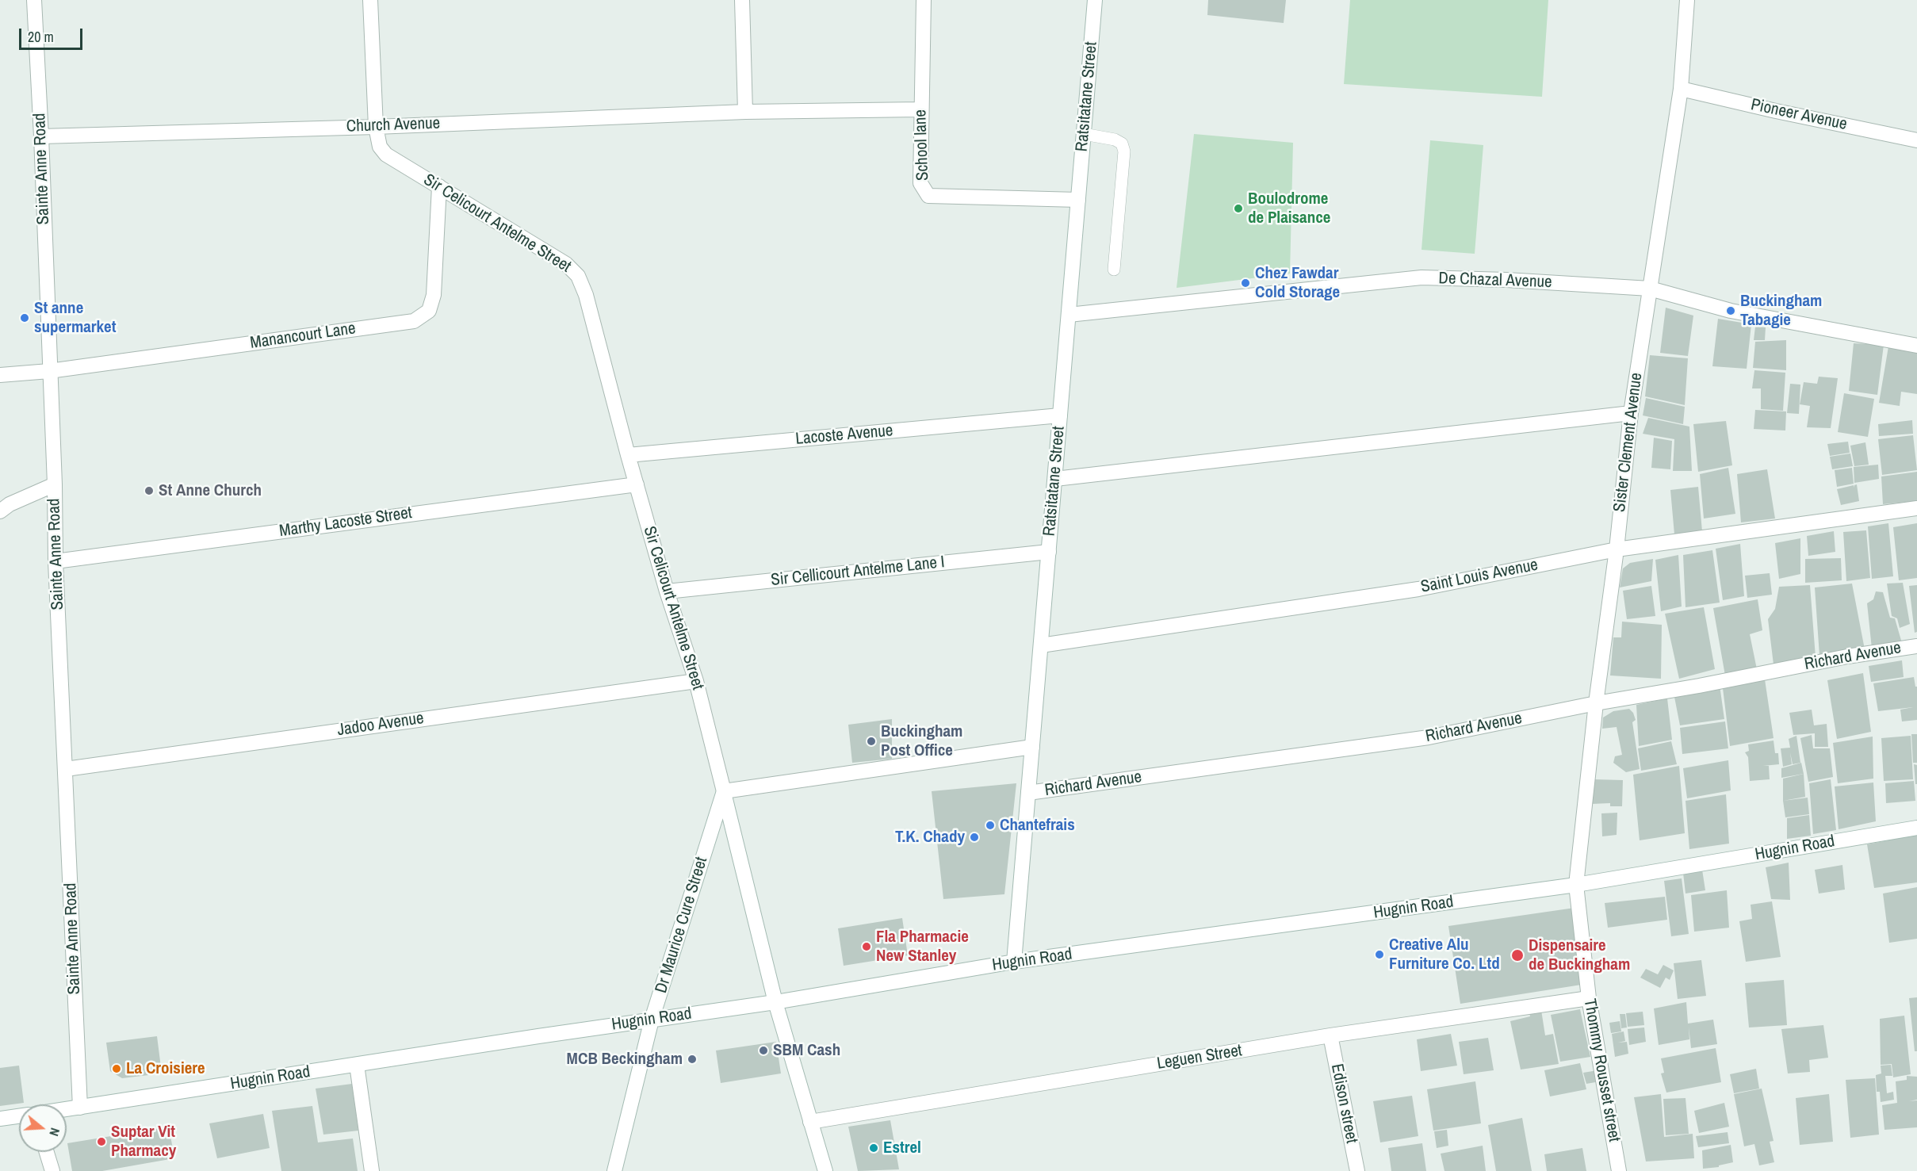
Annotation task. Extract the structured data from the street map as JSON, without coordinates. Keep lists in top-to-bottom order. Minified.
{"streets":{"street":["Ratsitatane Street","Pioneer Avenue","Church Avenue","School lane","Sainte Anne Road","Sir Celicourt Antelme Street","De Chazal Avenue","Manancourt Lane","Lacoste Avenue","Sister Clement Avenue","Marthy Lacoste Street","Sir Cellicourt Antelme Lane I","Saint Louis Avenue","Richard Avenue","Jadoo Avenue","Hugnin Road","Dr Maurice Cure Street","Leguen Street","Thommy Rousset street","Edison street"]},"crossings":[["Ratsitatane Street","School lane"],["Ratsitatane Street","De Chazal Avenue"],["Ratsitatane Street","Lacoste Avenue"],["Ratsitatane Street","Sir Cellicourt Antelme Lane I"],["Ratsitatane Street","Saint Louis Avenue"],["Ratsitatane Street","Richard Avenue"],["Ratsitatane Street","Hugnin Road"],["Pioneer Avenue","Sister Clement Avenue"],["Church Avenue","School lane"],["Church Avenue","Sainte Anne Road"],["Church Avenue","Sir Celicourt Antelme Street"],["Sainte Anne Road","Manancourt Lane"],["Sainte Anne Road","Marthy Lacoste Street"],["Sainte Anne Road","Jadoo Avenue"],["Sainte Anne Road","Hugnin Road"],["Sir Celicourt Antelme Street","Manancourt Lane"],["Sir Celicourt Antelme Street","Lacoste Avenue"],["Sir Celicourt Antelme Street","Marthy Lacoste Street"],["Sir Celicourt Antelme Street","Sir Cellicourt Antelme Lane I"],["Sir Celicourt Antelme Street","Jadoo Avenue"],["Sir Celicourt Antelme Street","Hugnin Road"],["Sir Celicourt Antelme Street","Dr Maurice Cure Street"],["Sir Celicourt Antelme Street","Leguen Street"],["De Chazal Avenue","Sister Clement Avenue"],["Sister Clement Avenue","Saint Louis Avenue"],["Sister Clement Avenue","Richard Avenue"],["Sister Clement Avenue","Hugnin Road"],["Sister Clement Avenue","Thommy Rousset street"],["Hugnin Road","Dr Maurice Cure Street"],["Hugnin Road","Thommy Rousset street"],["Leguen Street","Thommy Rousset street"],["Leguen Street","Edison street"]],"places":["Boulodrome de Plaisance","Chez Fawdar Cold Storage","Buckingham Tabagie","St anne supermarket","St Anne Church","Buckingham Post Office","Chantefrais","T.K. Chady","Fla Pharmacie New Stanley","Creative Alu Furniture Co. Ltd","Dispensaire de Buckingham","SBM Cash","MCB Beckingham","La Croisiere","Suptar Vit Pharmacy","Estrel"],"scale_bar":"20 m","north":"right"}
